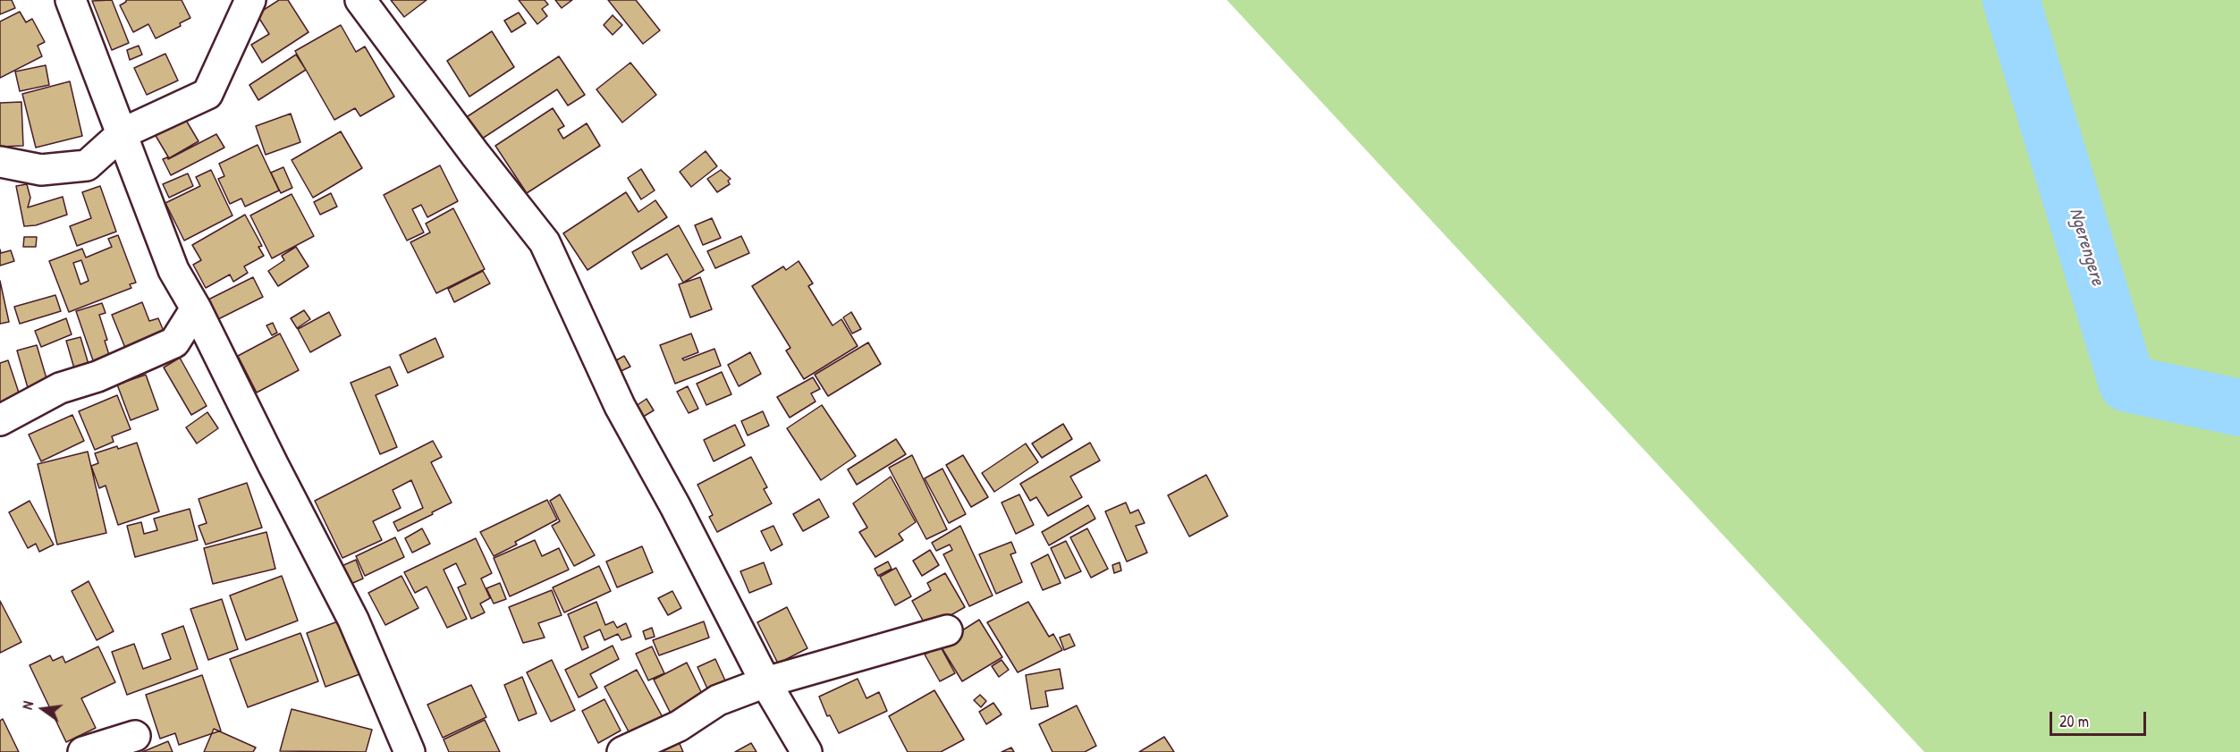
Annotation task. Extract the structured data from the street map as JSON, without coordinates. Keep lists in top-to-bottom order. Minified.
{"water":["Ngerengere"],"scale_bar":"20 m","north":"left"}
